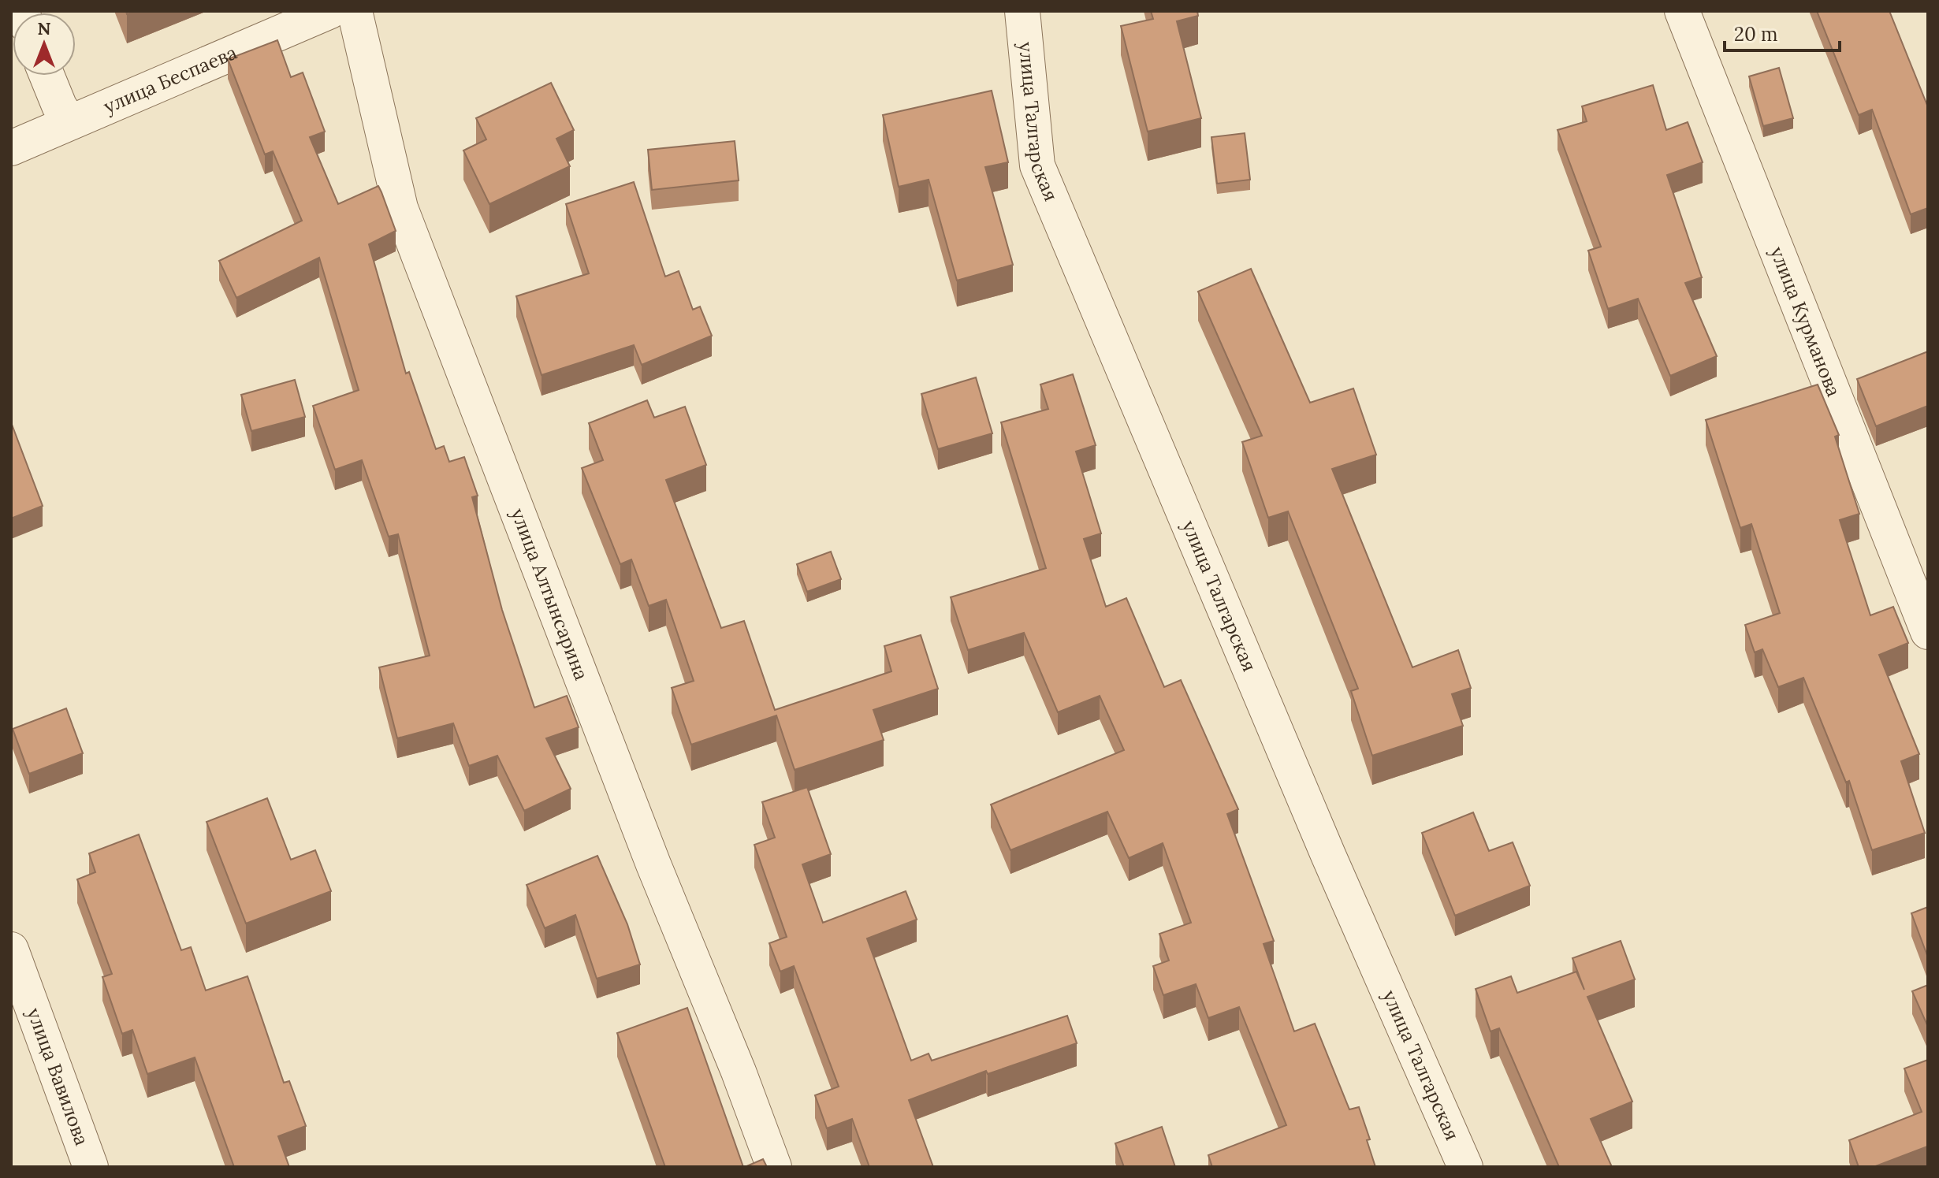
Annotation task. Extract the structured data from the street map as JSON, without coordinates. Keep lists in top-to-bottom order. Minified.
{"streets":{"street":["улица Беспаева","улица Талгарская","улица Курманова","улица Алтынсарина","улица Вавилова"]},"scale_bar":"20 m","north":"top"}
